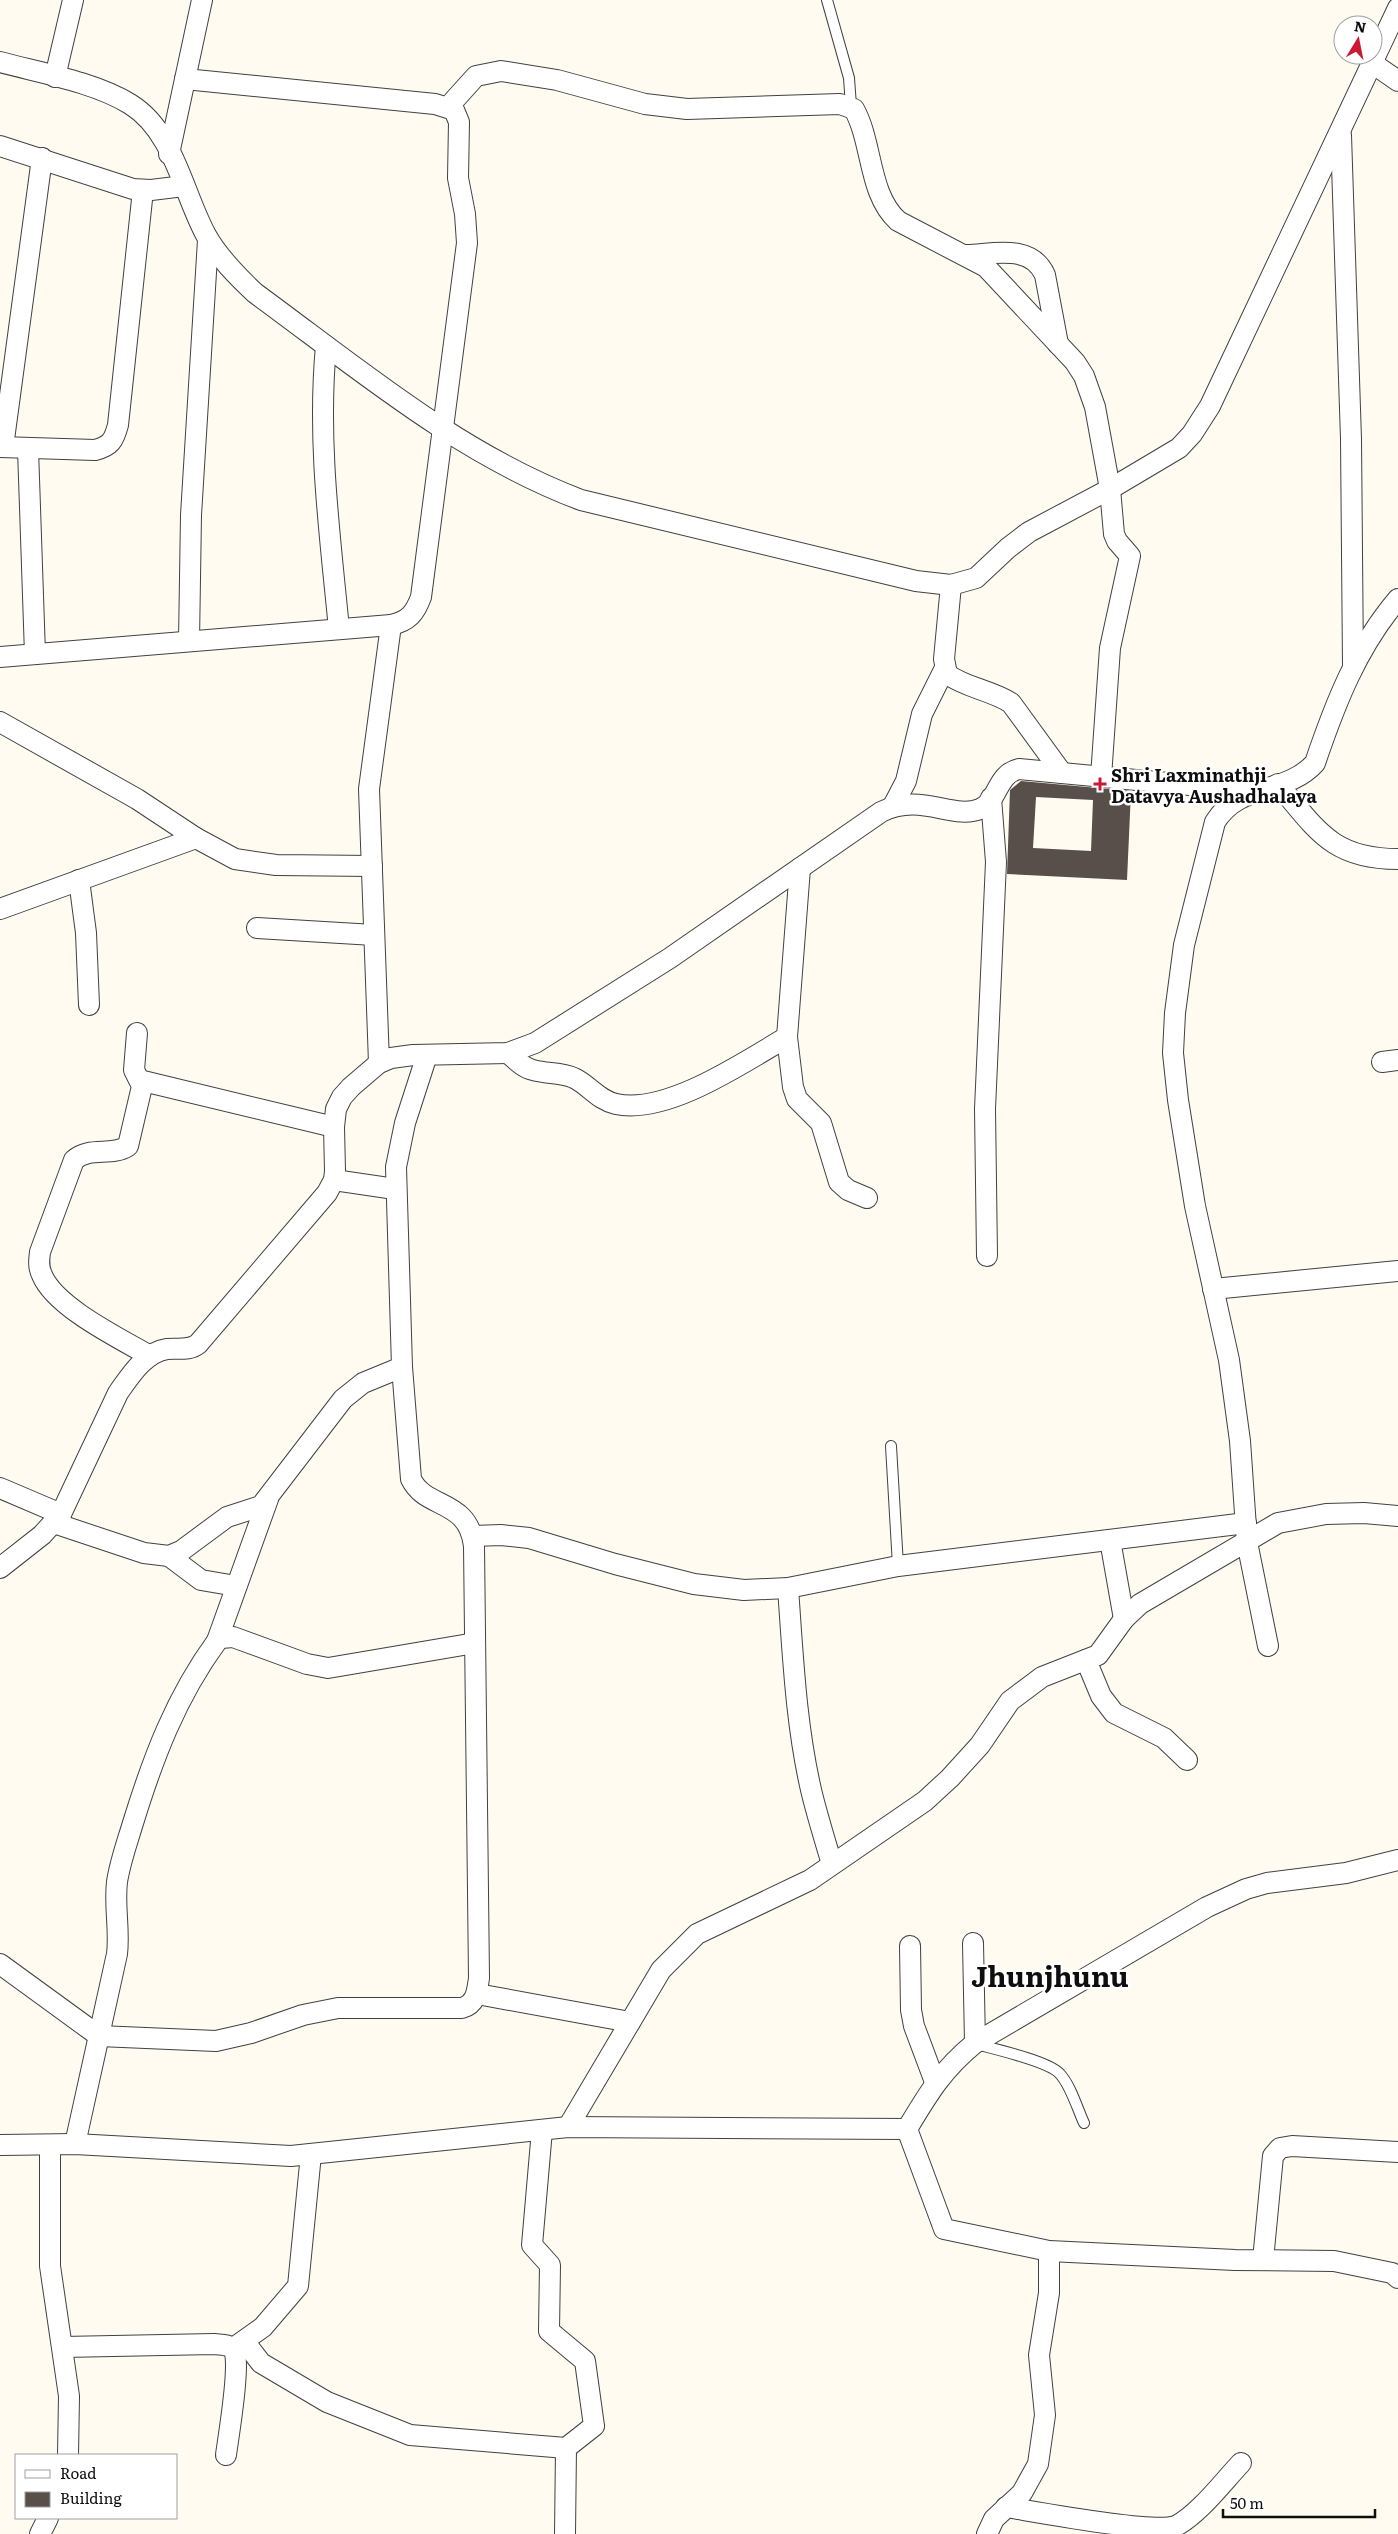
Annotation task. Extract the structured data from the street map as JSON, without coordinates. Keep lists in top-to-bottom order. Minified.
{"districts":["Jhunjhunu"],"places":{"health":["Shri Laxminathji Datavya Aushadhalaya"]},"legend":["Road","Building"],"scale_bar":"50 m","north":"top"}
